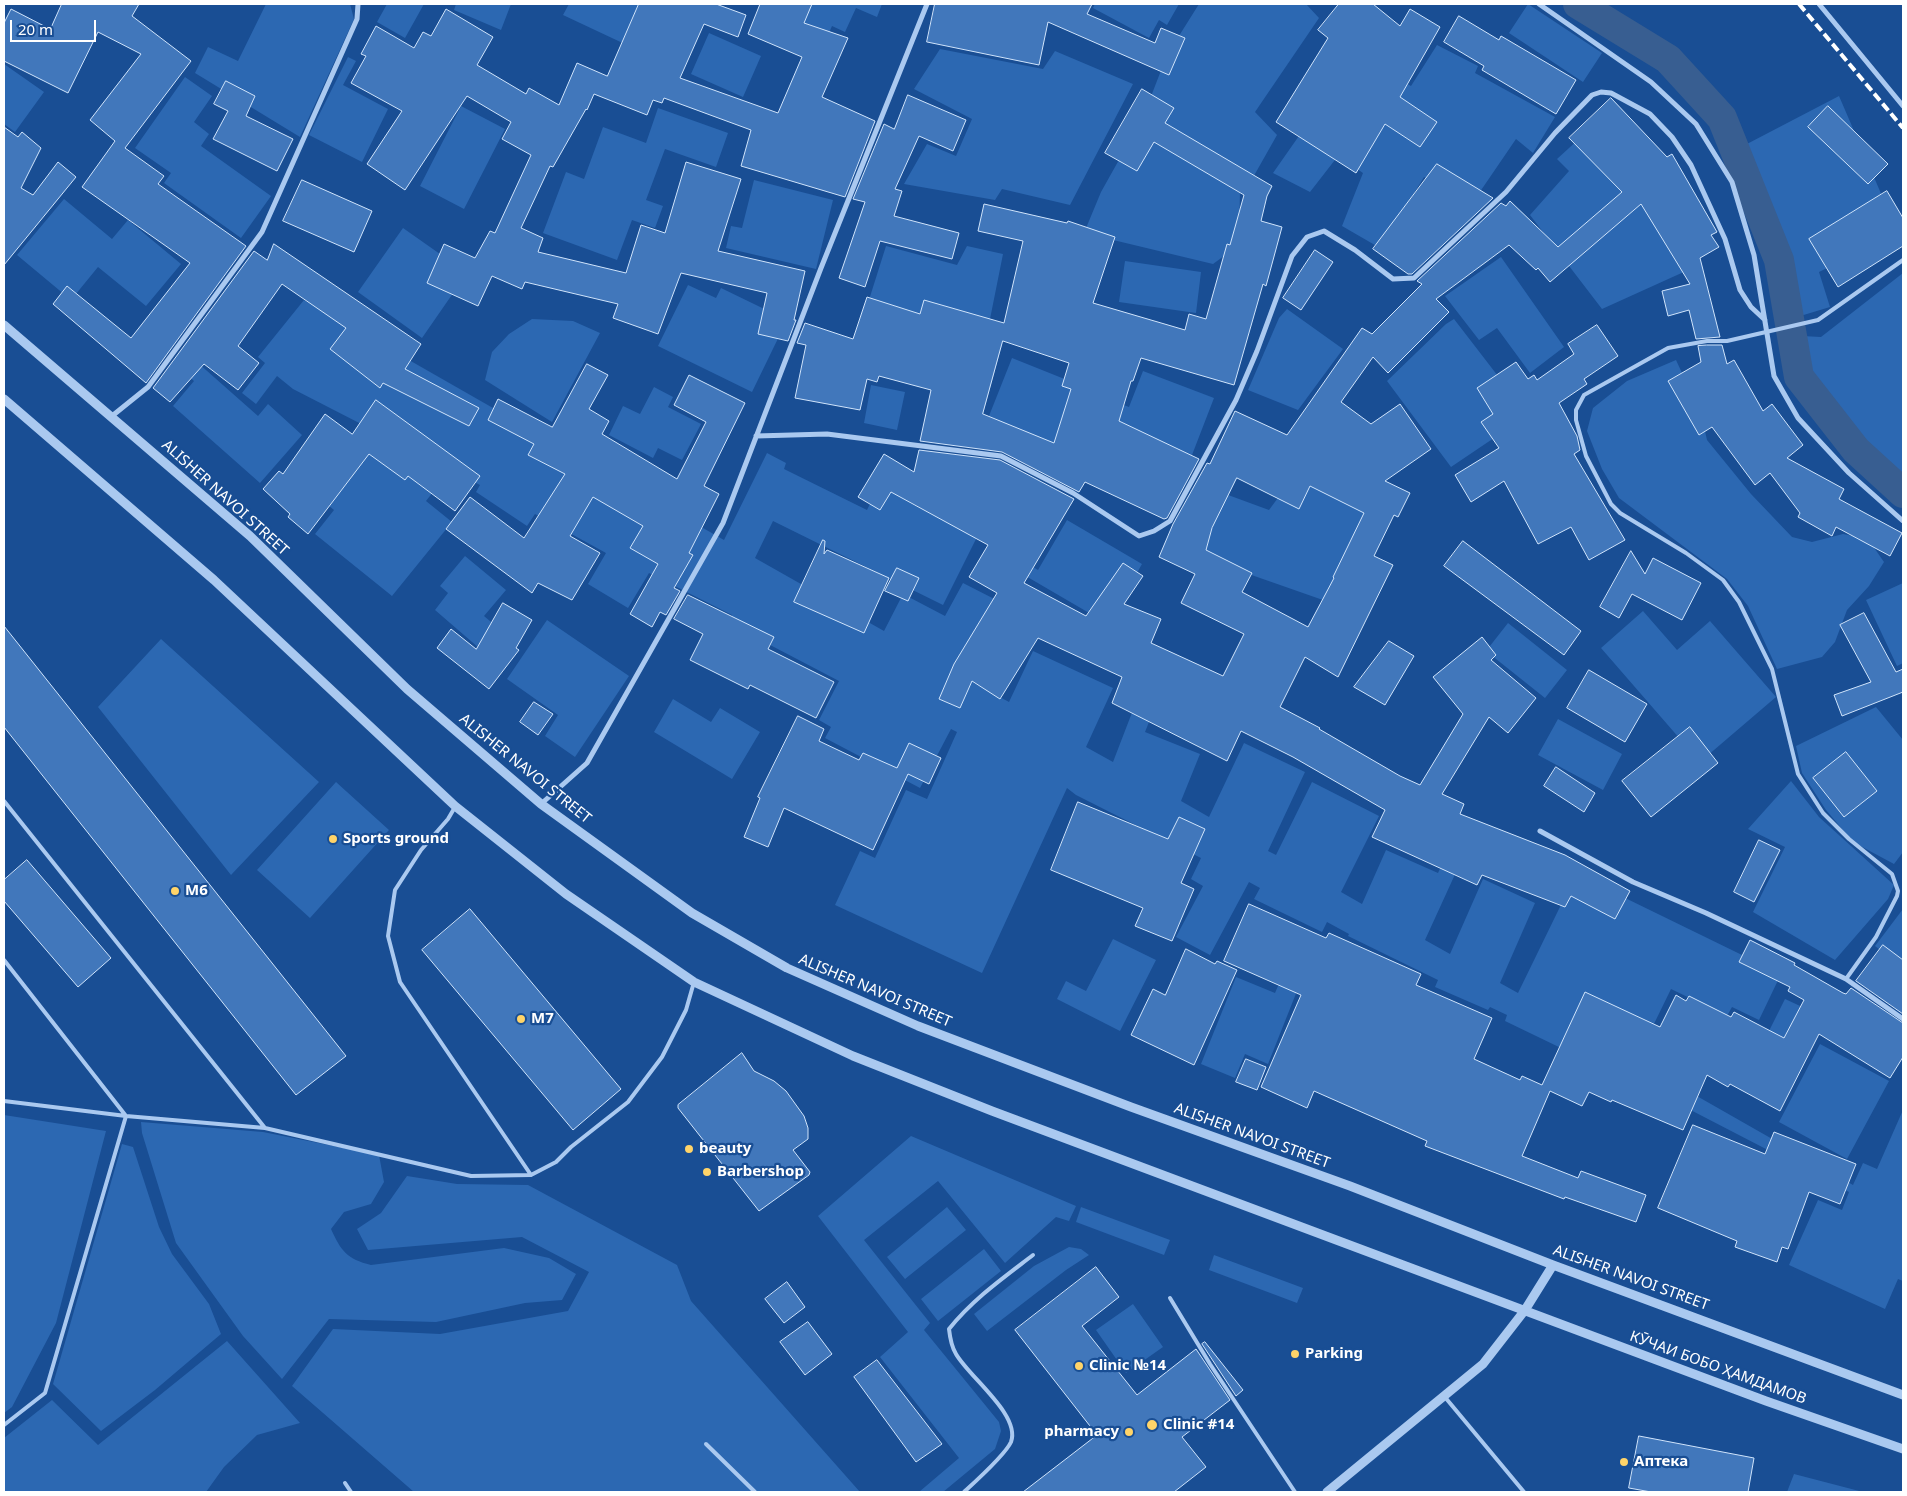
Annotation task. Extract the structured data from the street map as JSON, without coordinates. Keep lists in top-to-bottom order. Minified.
{"streets":{"street":["ALISHER NAVOI STREET","КӮЧАИ БОБО ҲАМДАМОВ"]},"places":["Sports ground","М6","М7","beauty","Barbershop","Parking","Clinic №14","Clinic #14","pharmacy","Аптека"],"scale_bar":"20 m"}
